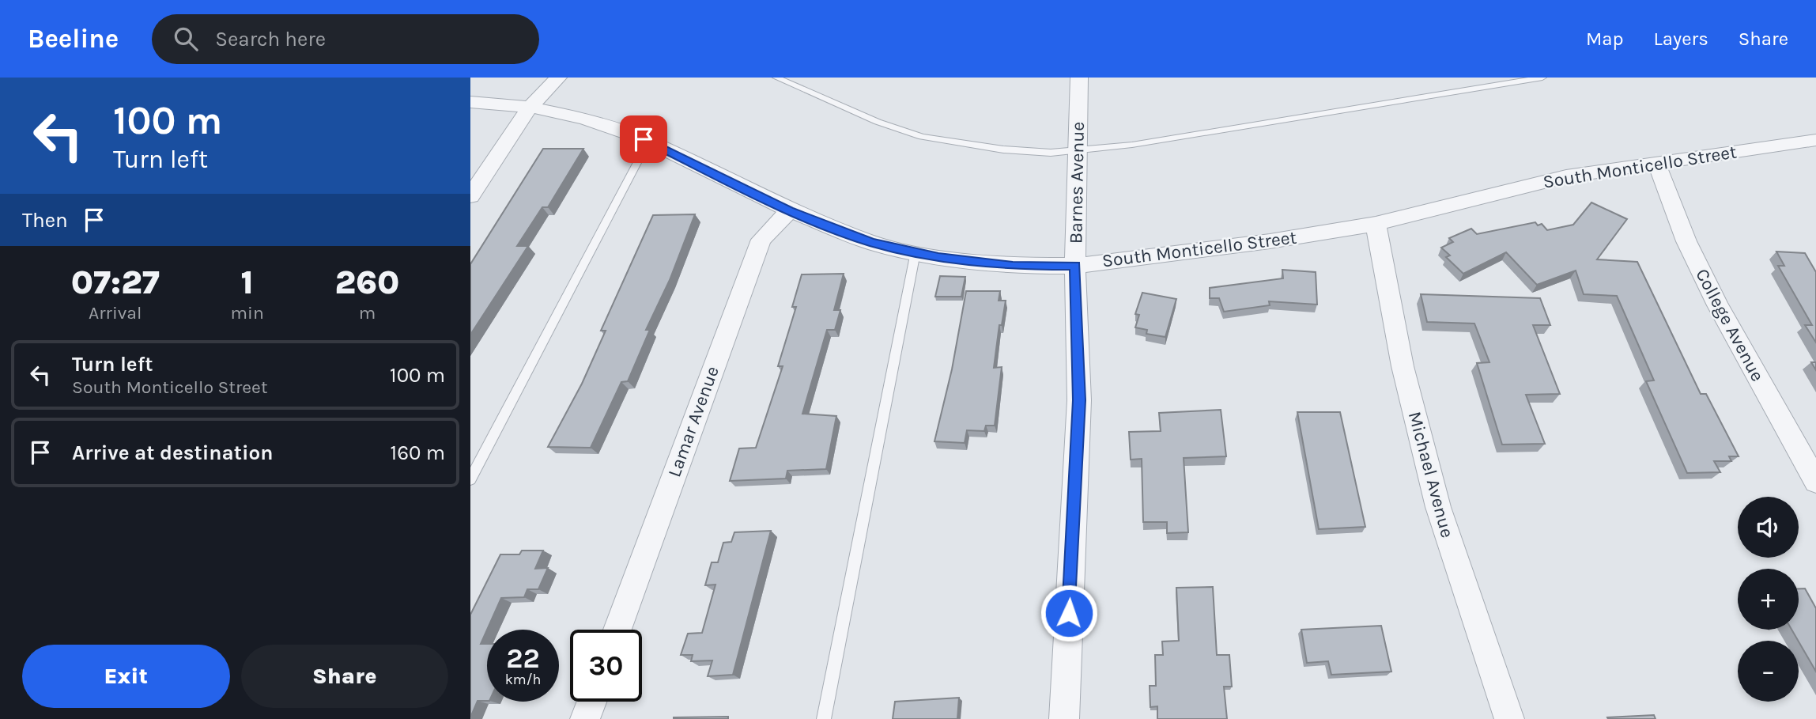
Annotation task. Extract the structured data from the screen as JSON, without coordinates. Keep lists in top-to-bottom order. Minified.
{"streets":{"street":["South Monticello Street","Barnes Avenue","College Avenue","Lamar Avenue","Michael Avenue"]},"crossings":[["South Monticello Street","Barnes Avenue"],["South Monticello Street","College Avenue"],["South Monticello Street","Lamar Avenue"],["South Monticello Street","Michael Avenue"]],"page":{"header":"Beeline","search":"Search here","nav":["Map","Layers","Share"],"turn":["100 m","Turn left"],"then":"Then","eta":["07:27","Arrival","1","min","260","m"],"list":[{"name":"Turn left","note":"South Monticello Street","value":"100 m"},{"name":"Arrive at destination","value":"160 m"}],"map_buttons":["+","−"],"speed":"22 km/h","limit":"30","buttons":["Exit","Share"]}}
